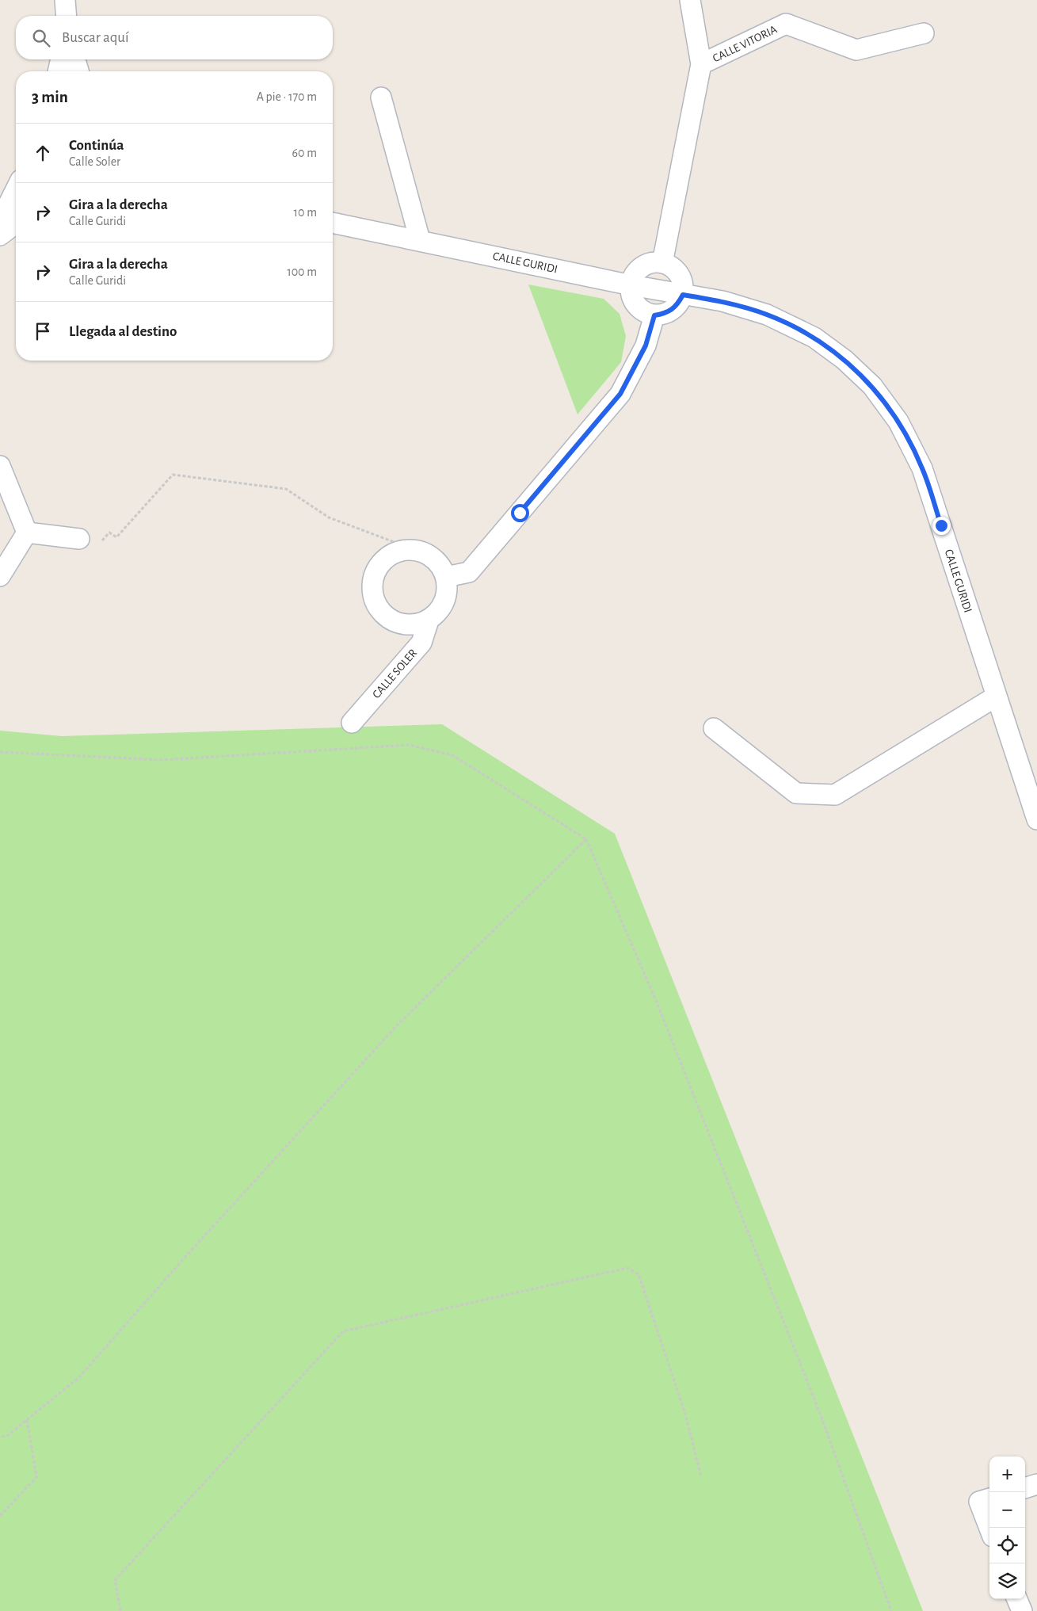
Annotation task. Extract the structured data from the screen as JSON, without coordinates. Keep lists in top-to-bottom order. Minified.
{"streets":{"street":["CALLE VITORIA","CALLE GURIDI","CALLE SOLER"]},"page":{"search":"Buscar aquí","heading":["3 min","A pie · 170 m"],"list":[["Continúa","Calle Soler","60 m"],["Gira a la derecha","Calle Guridi","10 m"],["Gira a la derecha","Calle Guridi","100 m"],"Llegada al destino"],"map_buttons":["+","−"]}}
